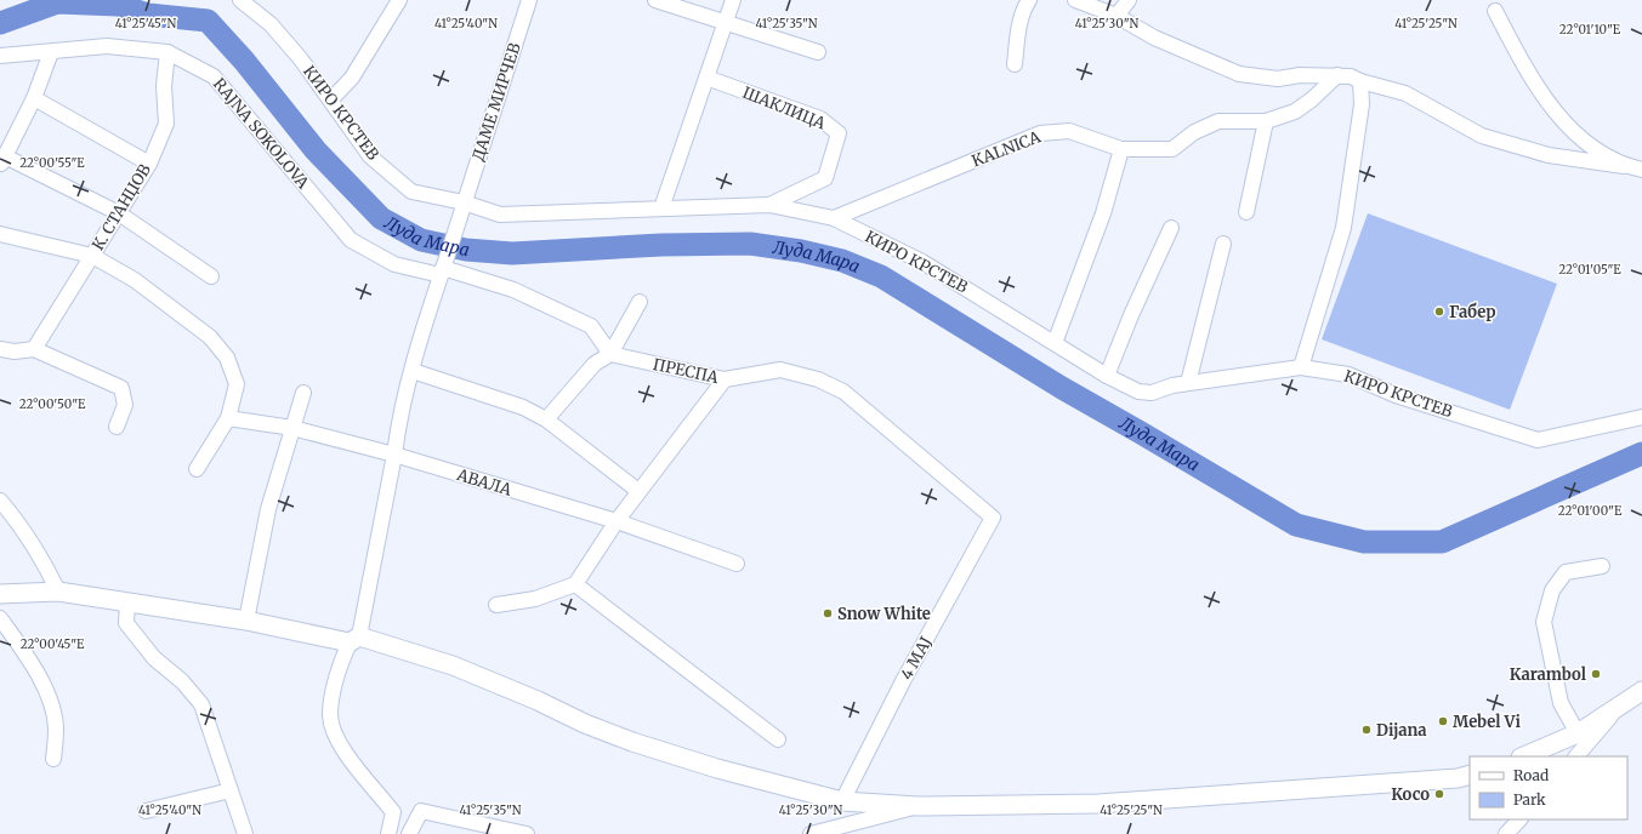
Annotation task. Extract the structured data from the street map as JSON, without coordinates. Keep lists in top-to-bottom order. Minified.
{"streets":{"street":["ДАМЕ МИРЧЕВ","ШАКЛИЦА","КИРО КРСТЕВ","RAJNA SOKOLOVA","KALNICA","К. СТАНЏОВ","ПРЕСПА","АВАЛА","4 МАЈ"]},"crossings":[["ДАМЕ МИРЧЕВ","КИРО КРСТЕВ"],["ДАМЕ МИРЧЕВ","RAJNA SOKOLOVA"],["ДАМЕ МИРЧЕВ","АВАЛА"],["ШАКЛИЦА","КИРО КРСТЕВ"],["КИРО КРСТЕВ","KALNICA"],["RAJNA SOKOLOVA","К. СТАНЏОВ"],["ПРЕСПА","4 МАЈ"]],"water":["Луда Мара"],"places":["Габер","Snow White","Karambol","Mebel Vi","Dijana","Koco"],"legend":["Road","Park"],"coordinates":["41°25'45\"N","41°25'40\"N","41°25'35\"N","41°25'30\"N","41°25'25\"N","22°01'10\"E","22°00'55\"E","22°01'05\"E","22°00'50\"E","22°01'00\"E","22°00'45\"E"]}
